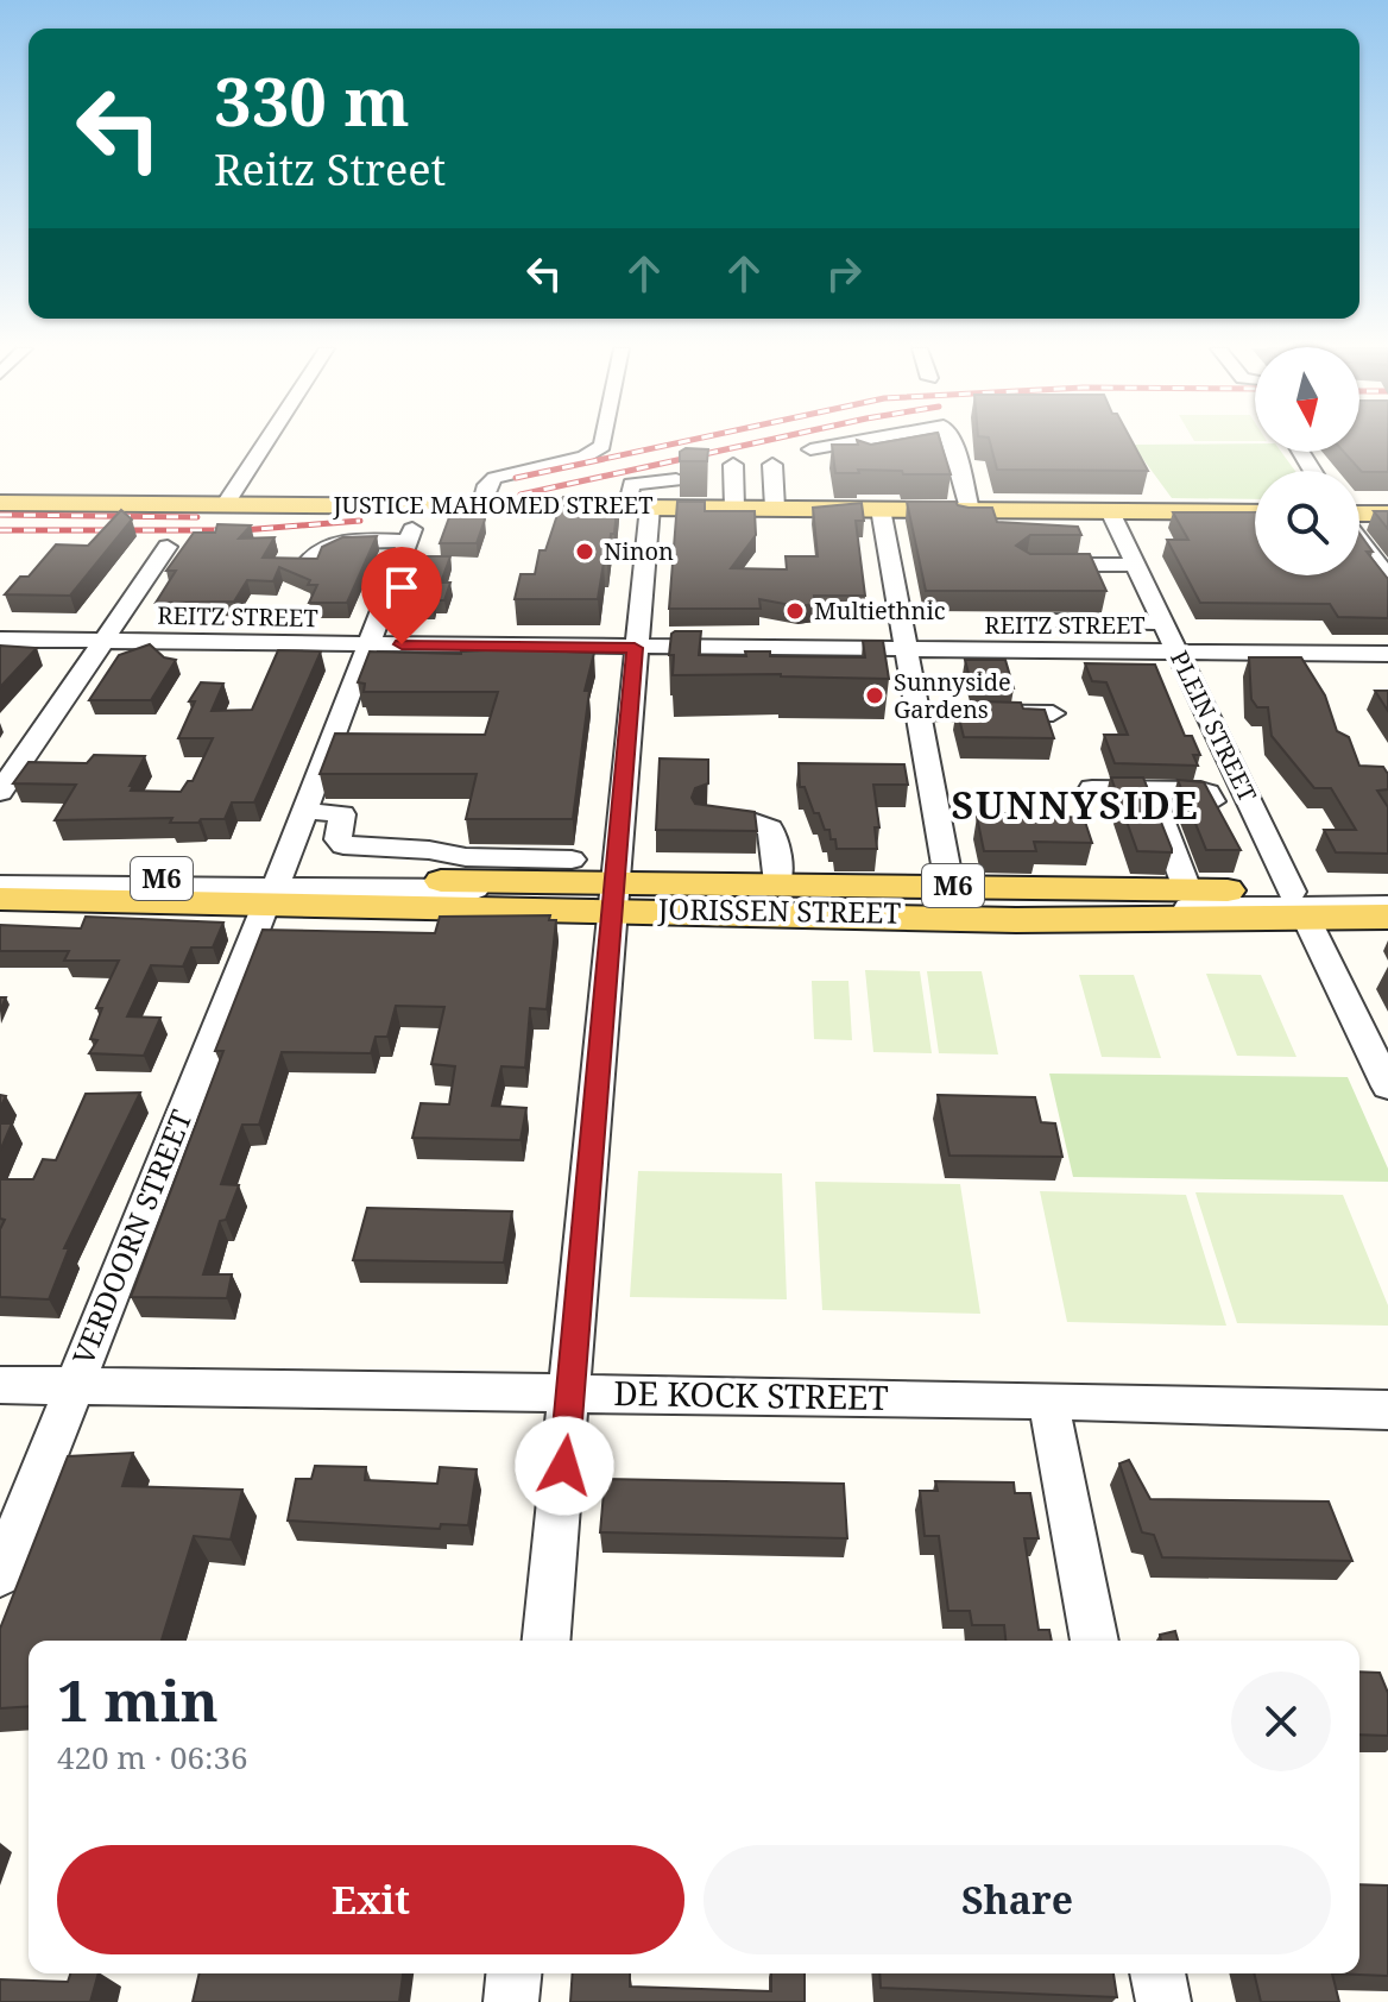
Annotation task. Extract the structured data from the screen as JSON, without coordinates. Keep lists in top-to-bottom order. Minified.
{"streets":{"main road":["JUSTICE MAHOMED STREET","M6","JORISSEN STREET"],"street":["REITZ STREET","PLEIN STREET","VERDOORN STREET","DE KOCK STREET"]},"crossings":[["JUSTICE MAHOMED STREET","PLEIN STREET"],["REITZ STREET","PLEIN STREET"],["REITZ STREET","VERDOORN STREET"],["PLEIN STREET","JORISSEN STREET"],["JORISSEN STREET","VERDOORN STREET"],["VERDOORN STREET","DE KOCK STREET"]],"districts":["SUNNYSIDE"],"places":["Ninon","Multiethnic","Sunnyside Gardens"],"north":"bottom","page":{"turn":["330 m","Reitz Street"],"heading":["1 min","420 m · 06:36"],"buttons":["Exit","Share"]}}
